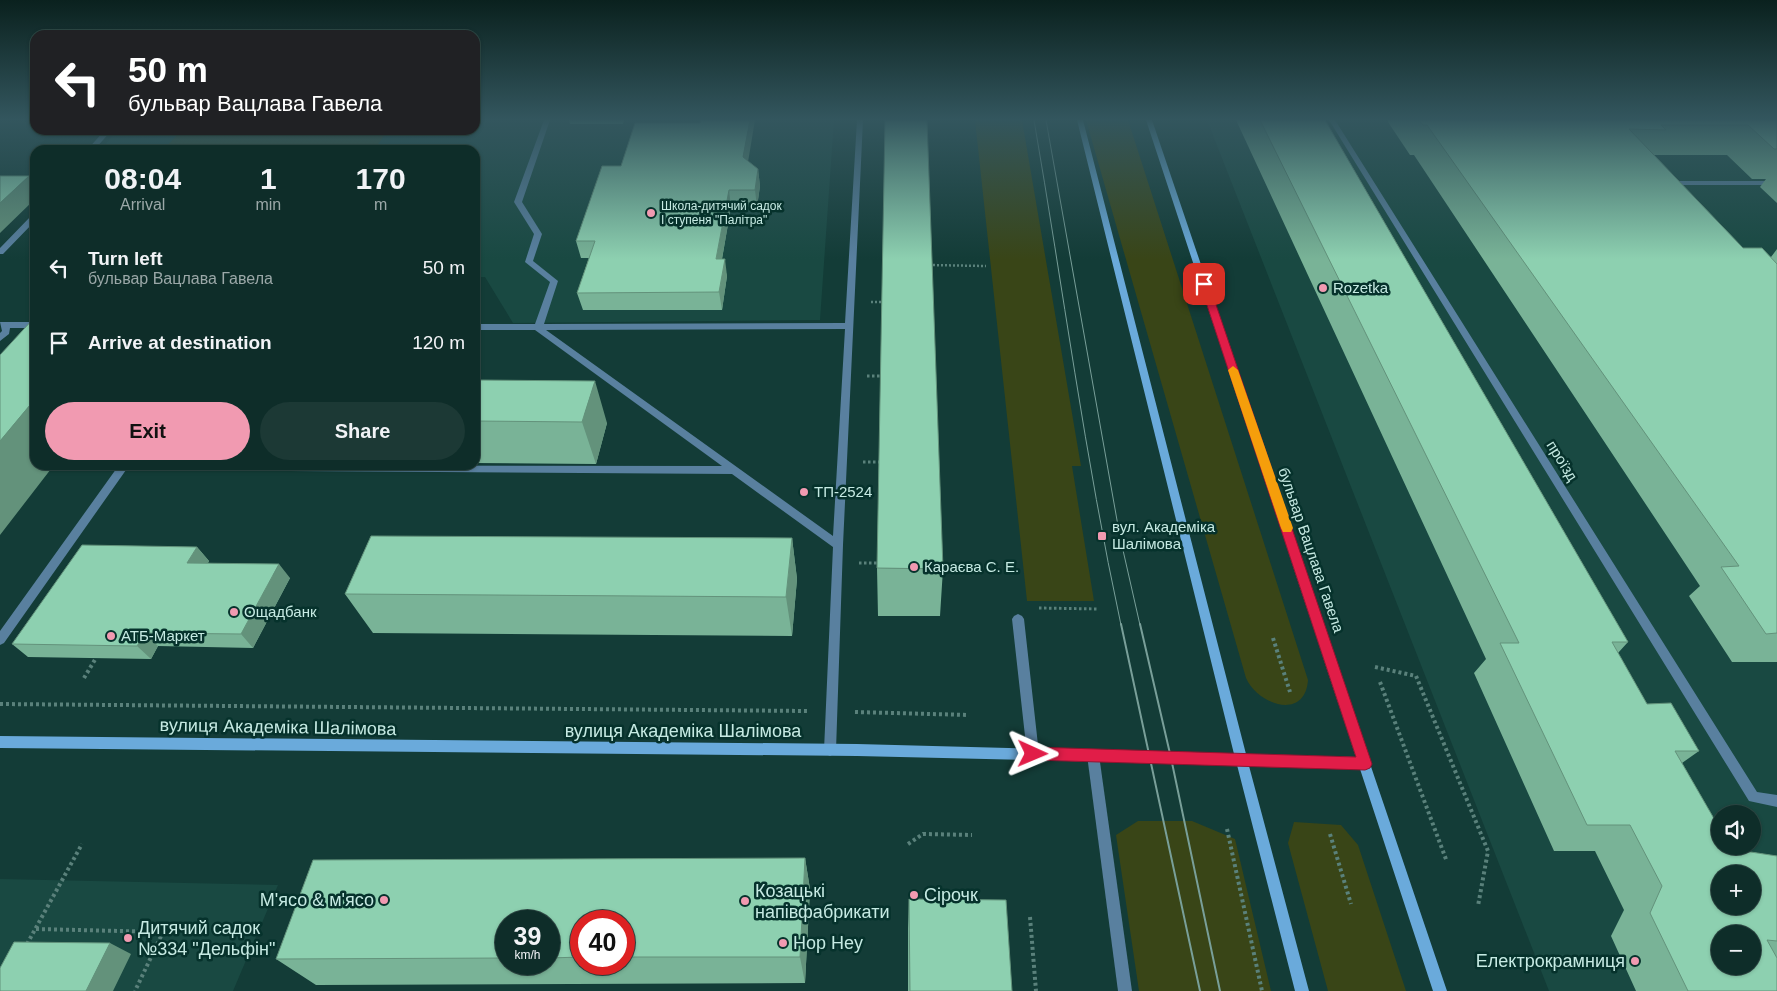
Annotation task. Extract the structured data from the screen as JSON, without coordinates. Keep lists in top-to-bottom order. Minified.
{"streets":{"main road":["бульвар Вацлава Гавела","вулиця Академіка Шалімова"],"street":["проїзд"]},"crossings":[["бульвар Вацлава Гавела","вулиця Академіка Шалімова"]],"places":{"other":["Школа-дитячий садок І ступеня \"Палітра\"","Rozetka","ТП-2524","Караєва С. Е.","Ощадбанк","АТБ-Маркет","Сірочк","М'ясо & м'ясо","Козацькі напівфабрикати","Дитячий садок №334 \"Дельфін\"","Hop Hey","Електрокрамниця"],"transit":["вул. Академіка Шалімова"]},"page":{"turn":["50 m","бульвар Вацлава Гавела"],"eta":["08:04","Arrival","1","min","170","m"],"list":[{"name":"Turn left","note":"бульвар Вацлава Гавела","value":"50 m"},{"name":"Arrive at destination","value":"120 m"}],"buttons":["Exit","Share"],"map_buttons":["+","−"],"speed":"39 km/h","limit":"40"}}
